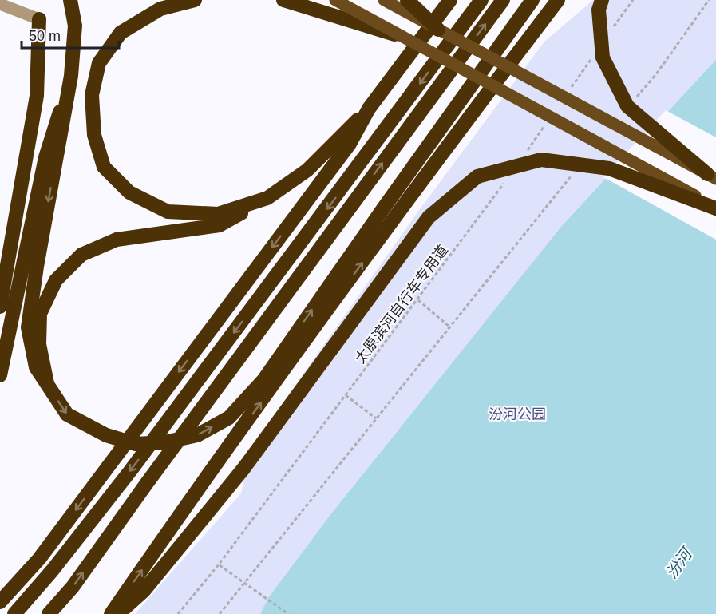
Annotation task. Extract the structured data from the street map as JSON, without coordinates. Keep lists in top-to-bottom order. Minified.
{"streets":{"path":["太原滨河自行车专用道"]},"water":["汾河"],"parks":["汾河公园"],"scale_bar":"50 m"}
